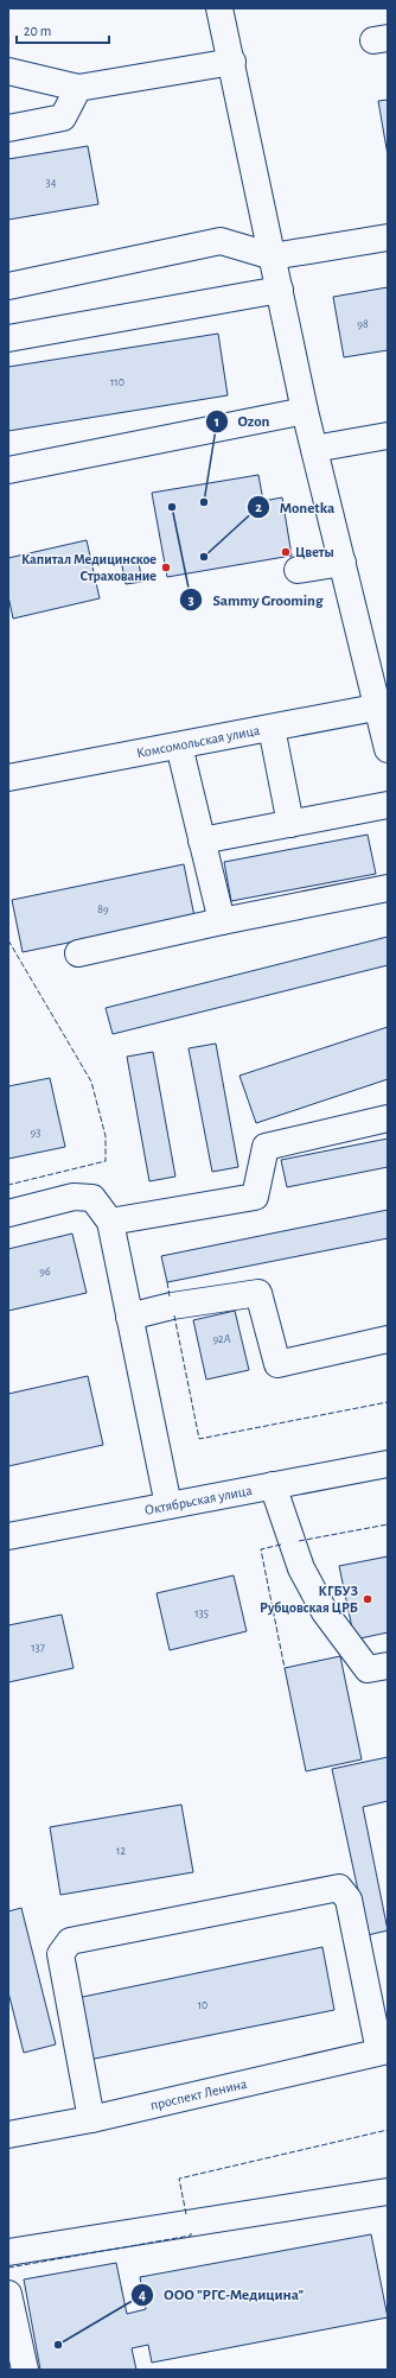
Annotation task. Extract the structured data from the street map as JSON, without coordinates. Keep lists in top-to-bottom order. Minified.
{"streets":{"main road":["Комсомольская улица","Октябрьская улица","проспект Ленина"]},"places":["Ozon","Sammy Grooming","Цветы","Monetka","Капитал Медицинское Страхование","КГБУЗ Рубцовская ЦРБ","ООО \"РГС-Медицина\""],"house_numbers":["34","98","110","89","93","96","92А","135","137","12","10"],"scale_bar":"20 m"}
